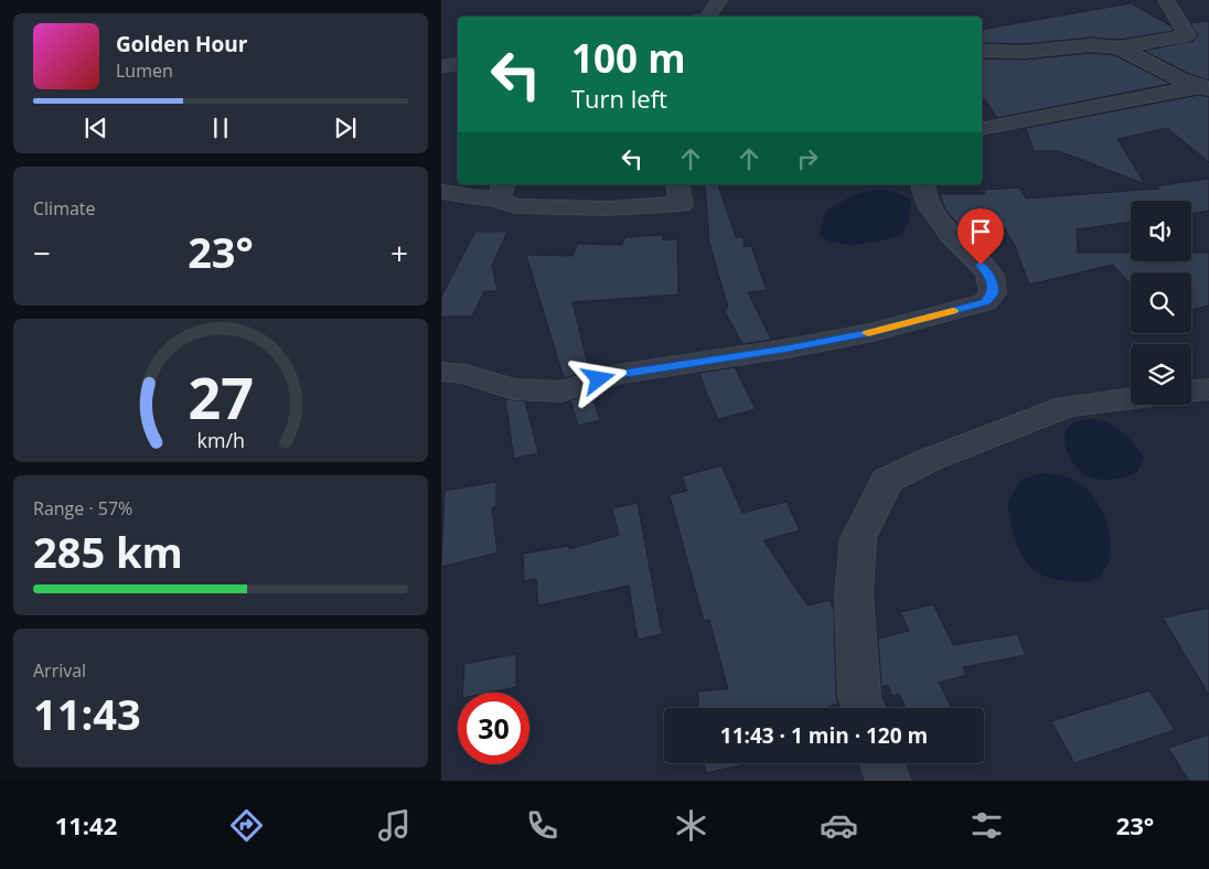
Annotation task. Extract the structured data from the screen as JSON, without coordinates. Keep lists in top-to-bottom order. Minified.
{"page":{"turn":["100 m","Turn left"],"song":["Golden Hour","Lumen"],"tile":["Climate",["Range · 57%","285 km"],["Arrival","11:43"]],"heat":["−","23°","+"],"limit":"30","trip":"11:43 · 1 min · 120 m","tabs":["11:42","23°"],"gauge":["27","km/h"]}}
